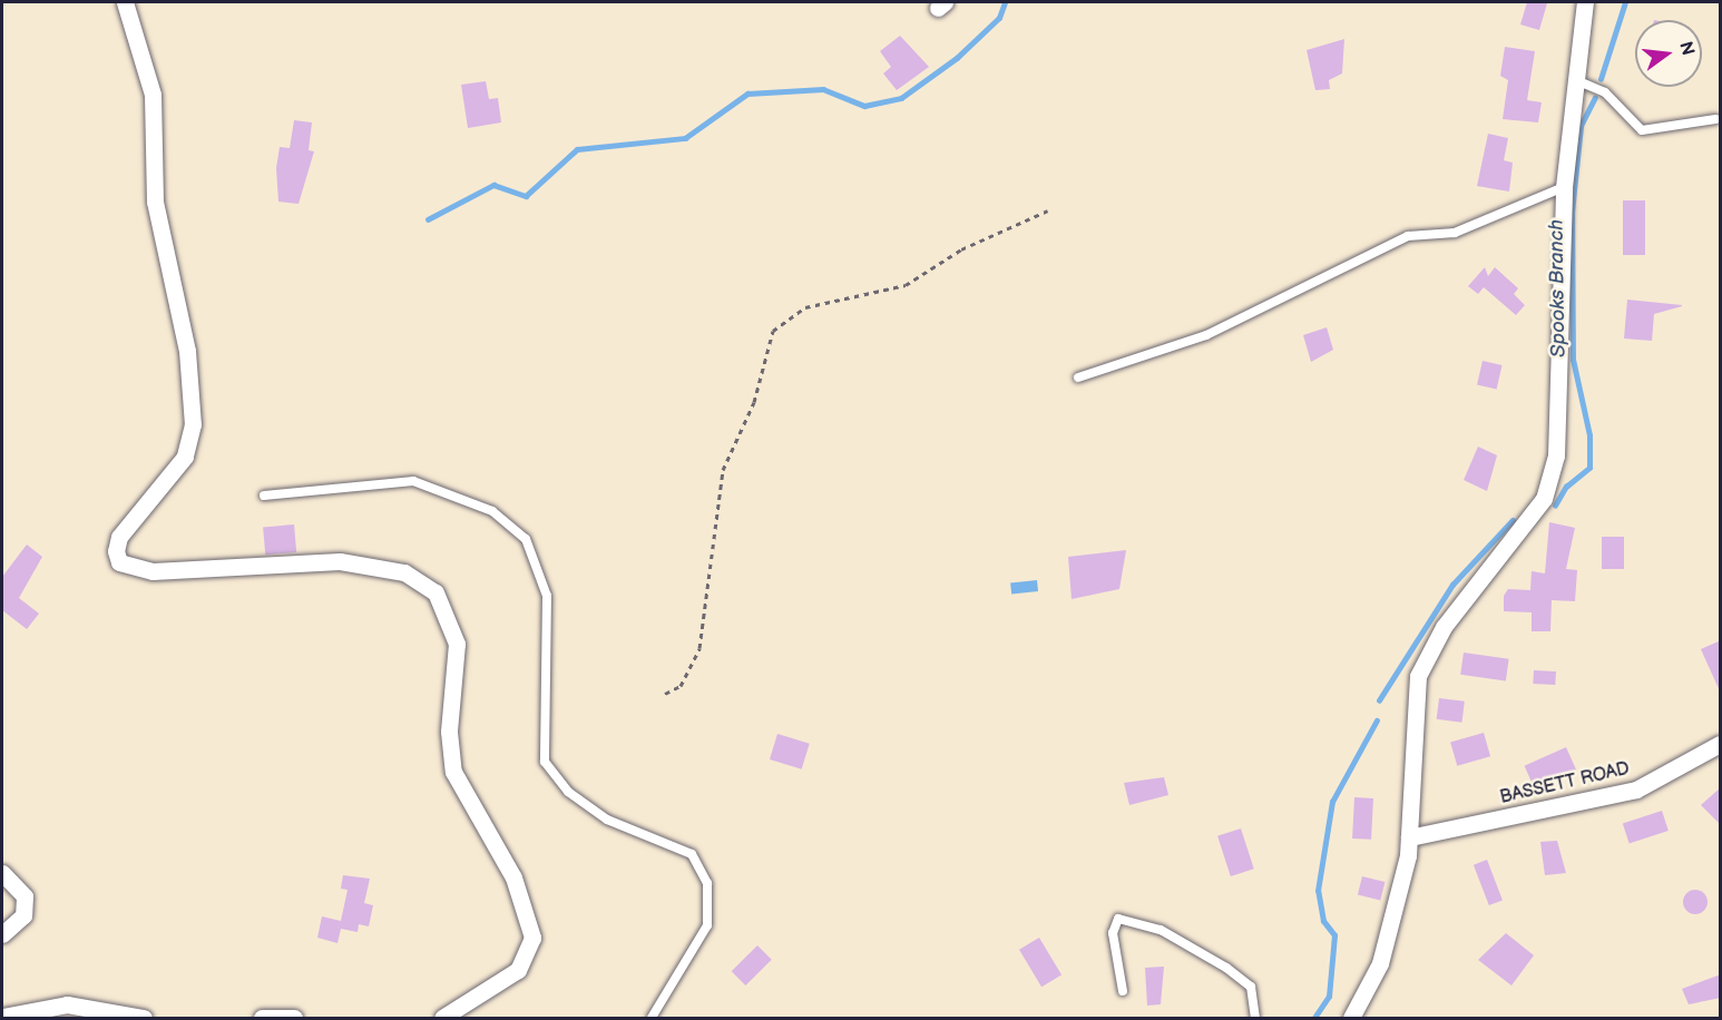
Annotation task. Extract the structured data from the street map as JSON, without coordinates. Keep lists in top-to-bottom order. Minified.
{"streets":{"street":["BASSETT ROAD"]},"water":["Spooks Branch"],"north":"right"}
